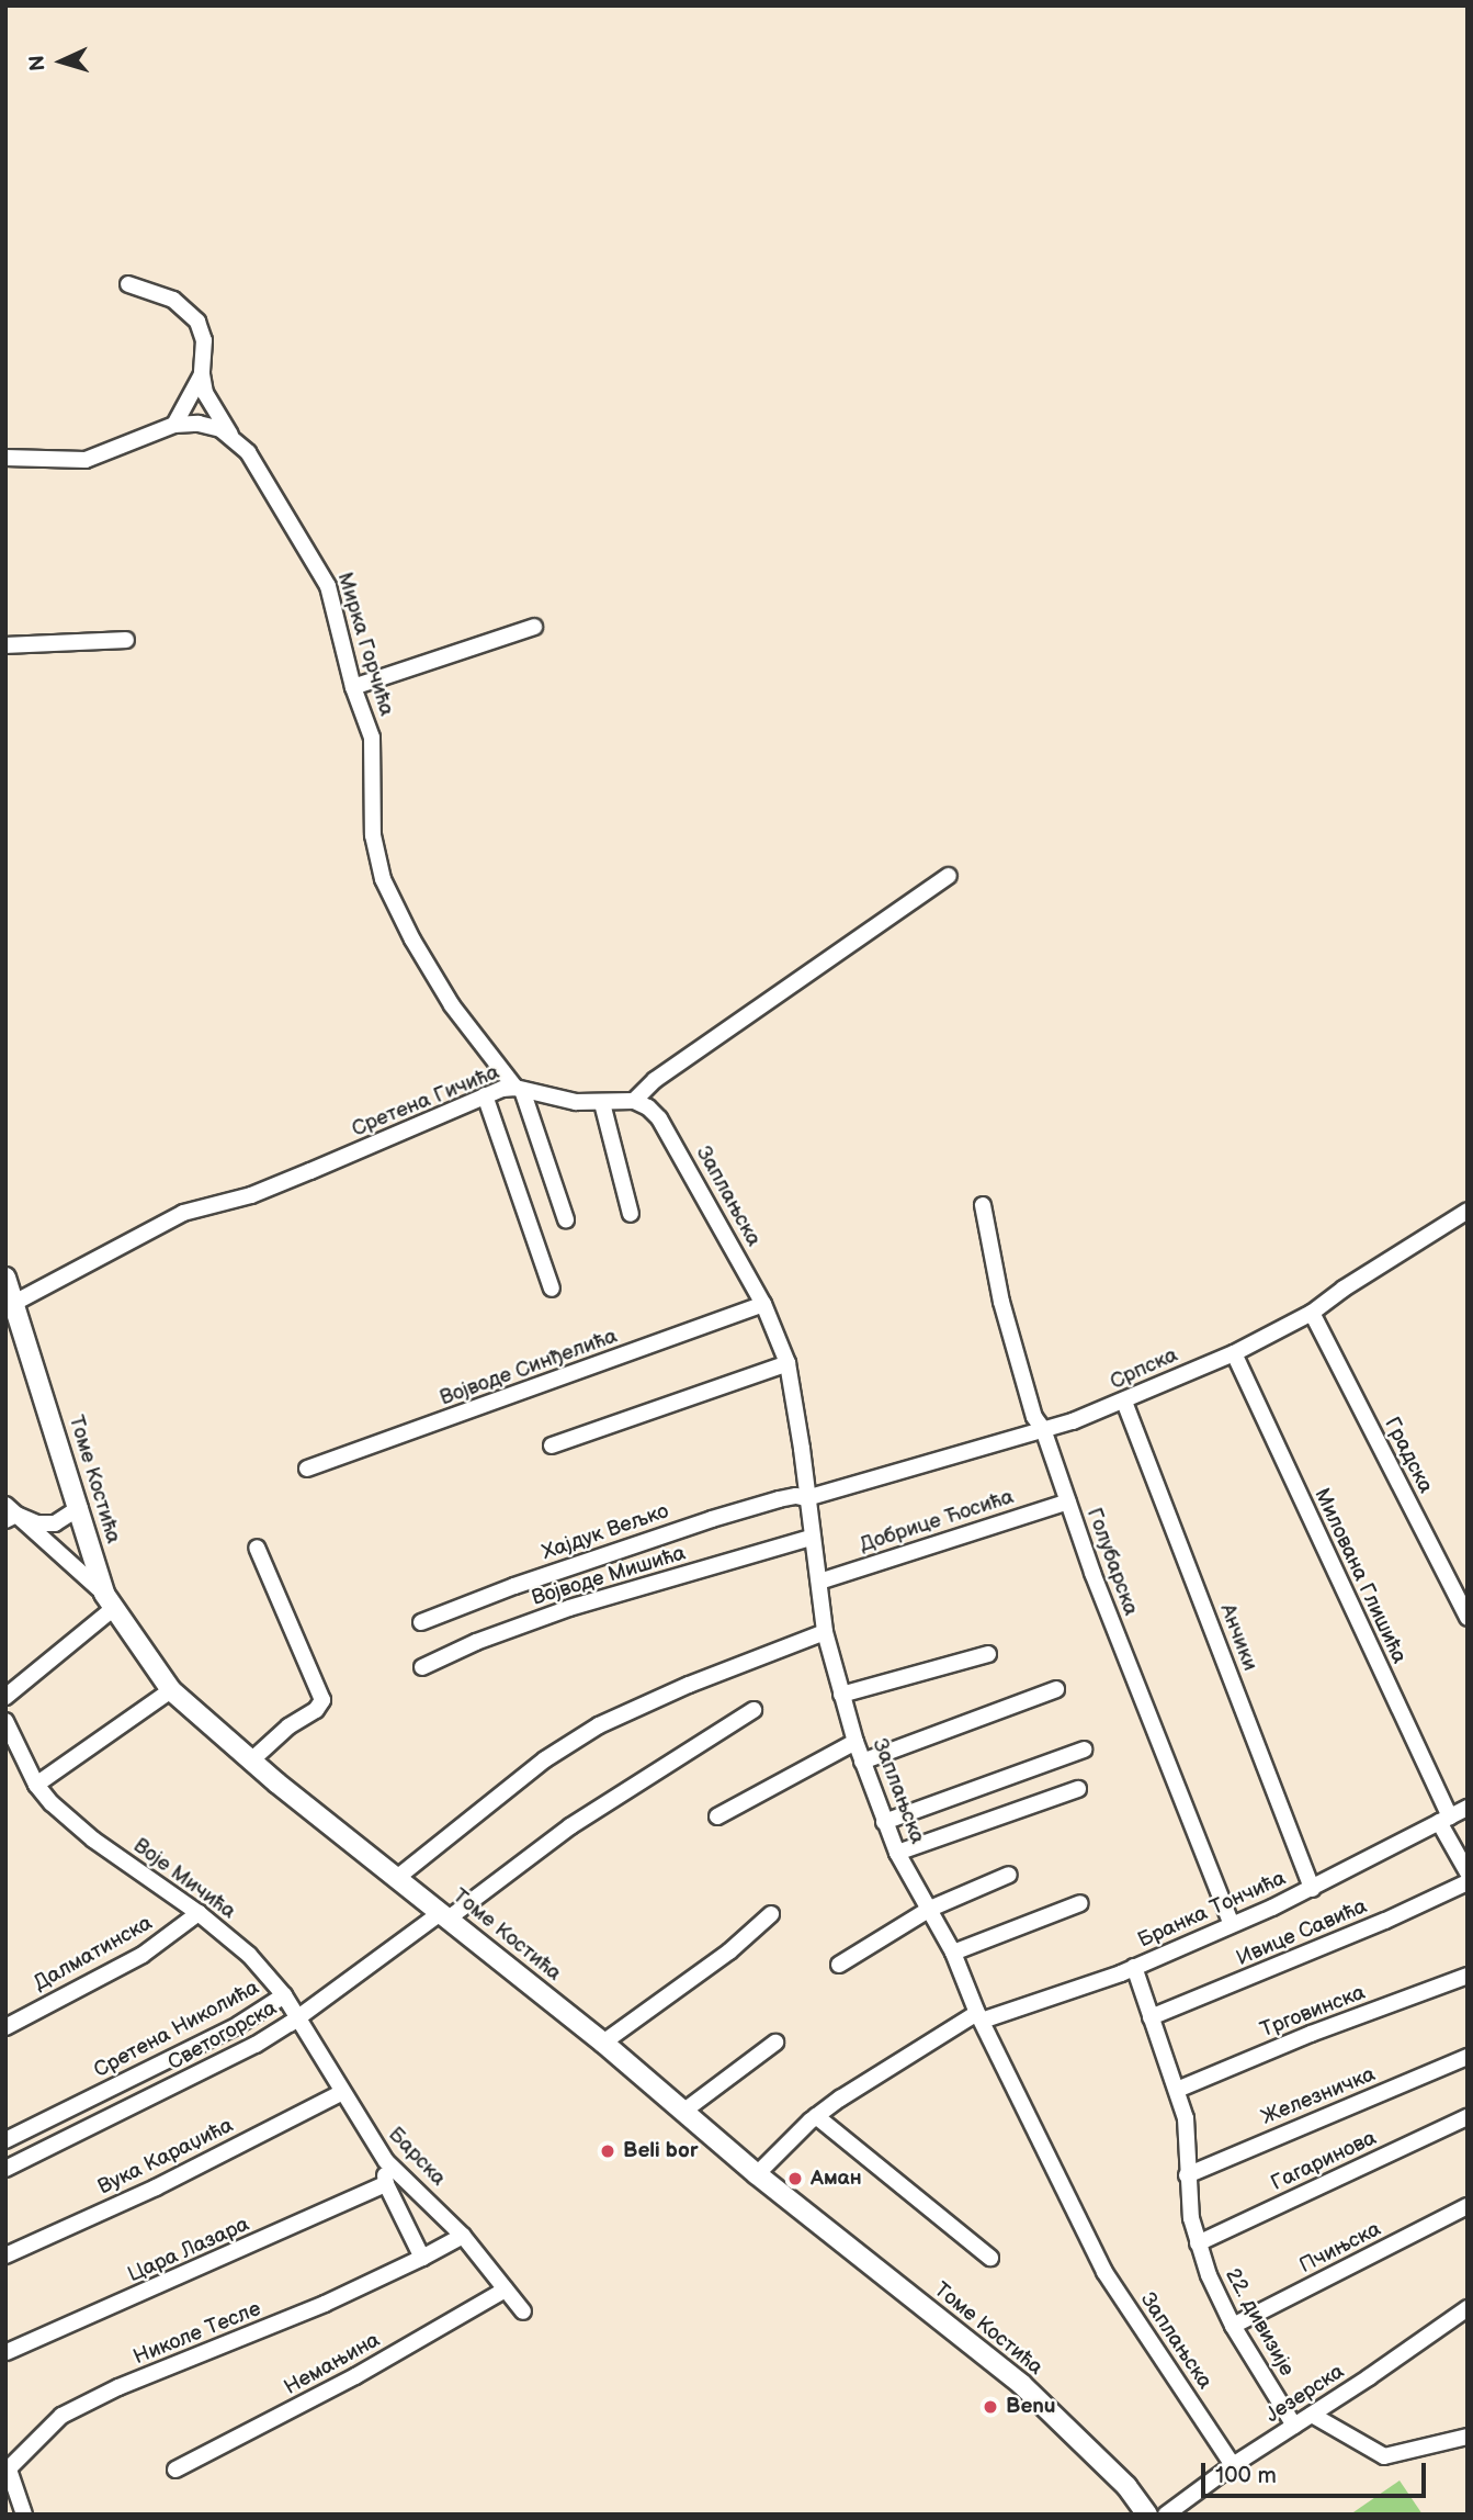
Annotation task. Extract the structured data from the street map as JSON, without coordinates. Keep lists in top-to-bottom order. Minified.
{"streets":{"street":["Мирка Горчића","Сретена Гичића","Заплањска","Војводе Синђелића","Српска","Градска","Томе Костића","Добрице Ћосића","Хајдук Вељко","Голубарска","Војводе Мишића","Милована Глишића","Анчики","Воје Мичића","Бранка Тончића","Ивице Савића","Далматинска","Трговинска","Сретена Николића","Светогорска","Железничка","Вука Караџића","Барска","Гагаринова","Пчињска","Цара Лазара","22. дивизије","Николе Тесле","Немањина","Језерска"]},"crossings":[["Мирка Горчића","Сретена Гичића"],["Сретена Гичића","Заплањска"],["Сретена Гичића","Томе Костића"],["Заплањска","Војводе Синђелића"],["Заплањска","Српска"],["Заплањска","Добрице Ћосића"],["Заплањска","Хајдук Вељко"],["Заплањска","Војводе Мишића"],["Заплањска","Бранка Тончића"],["Заплањска","Језерска"],["Српска","Градска"],["Српска","Хајдук Вељко"],["Српска","Голубарска"],["Српска","Милована Глишића"],["Српска","Анчики"],["Томе Костића","Бранка Тончића"],["Томе Костића","Светогорска"],["Добрице Ћосића","Голубарска"],["Голубарска","Бранка Тончића"],["Милована Глишића","Бранка Тончића"],["Анчики","Бранка Тончића"],["Воје Мичића","Далматинска"],["Воје Мичића","Сретена Николића"],["Воје Мичића","Светогорска"],["Воје Мичића","Барска"],["Бранка Тончића","22. дивизије"],["Ивице Савића","22. дивизије"],["Трговинска","22. дивизије"],["Светогорска","Барска"],["Железничка","22. дивизије"],["Вука Караџића","Барска"],["Барска","Николе Тесле"],["Барска","Немањина"],["Гагаринова","22. дивизије"],["Пчињска","22. дивизије"],["22. дивизије","Језерска"]],"places":["Beli bor","Аман","Benu"],"scale_bar":"100 m","north":"left"}
